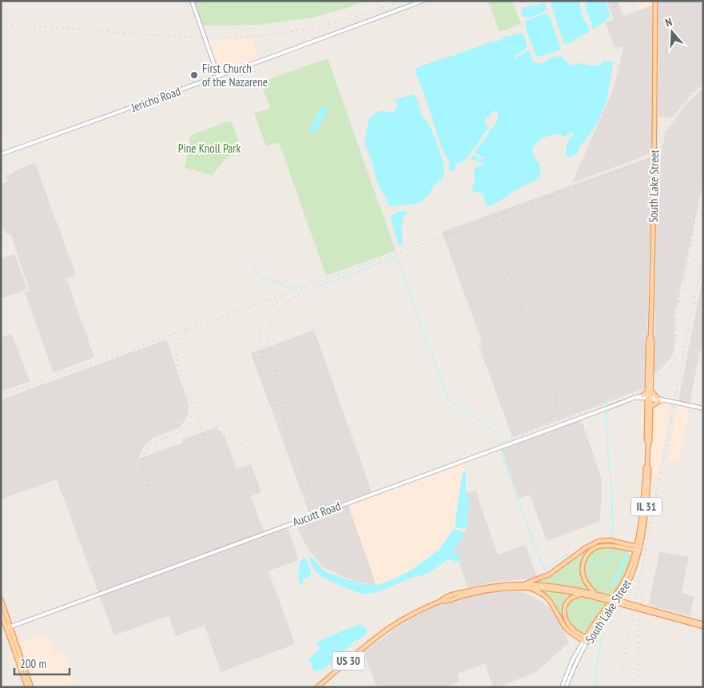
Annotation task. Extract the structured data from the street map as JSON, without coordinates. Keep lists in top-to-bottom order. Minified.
{"streets":{"main road":["South Lake Street","IL 31","US 30"],"street":["Jericho Road","Aucutt Road"]},"crossings":[["South Lake Street","Aucutt Road"]],"parks":["Pine Knoll Park"],"places":["First Church of the Nazarene"],"scale_bar":"200 m","north":"top"}
